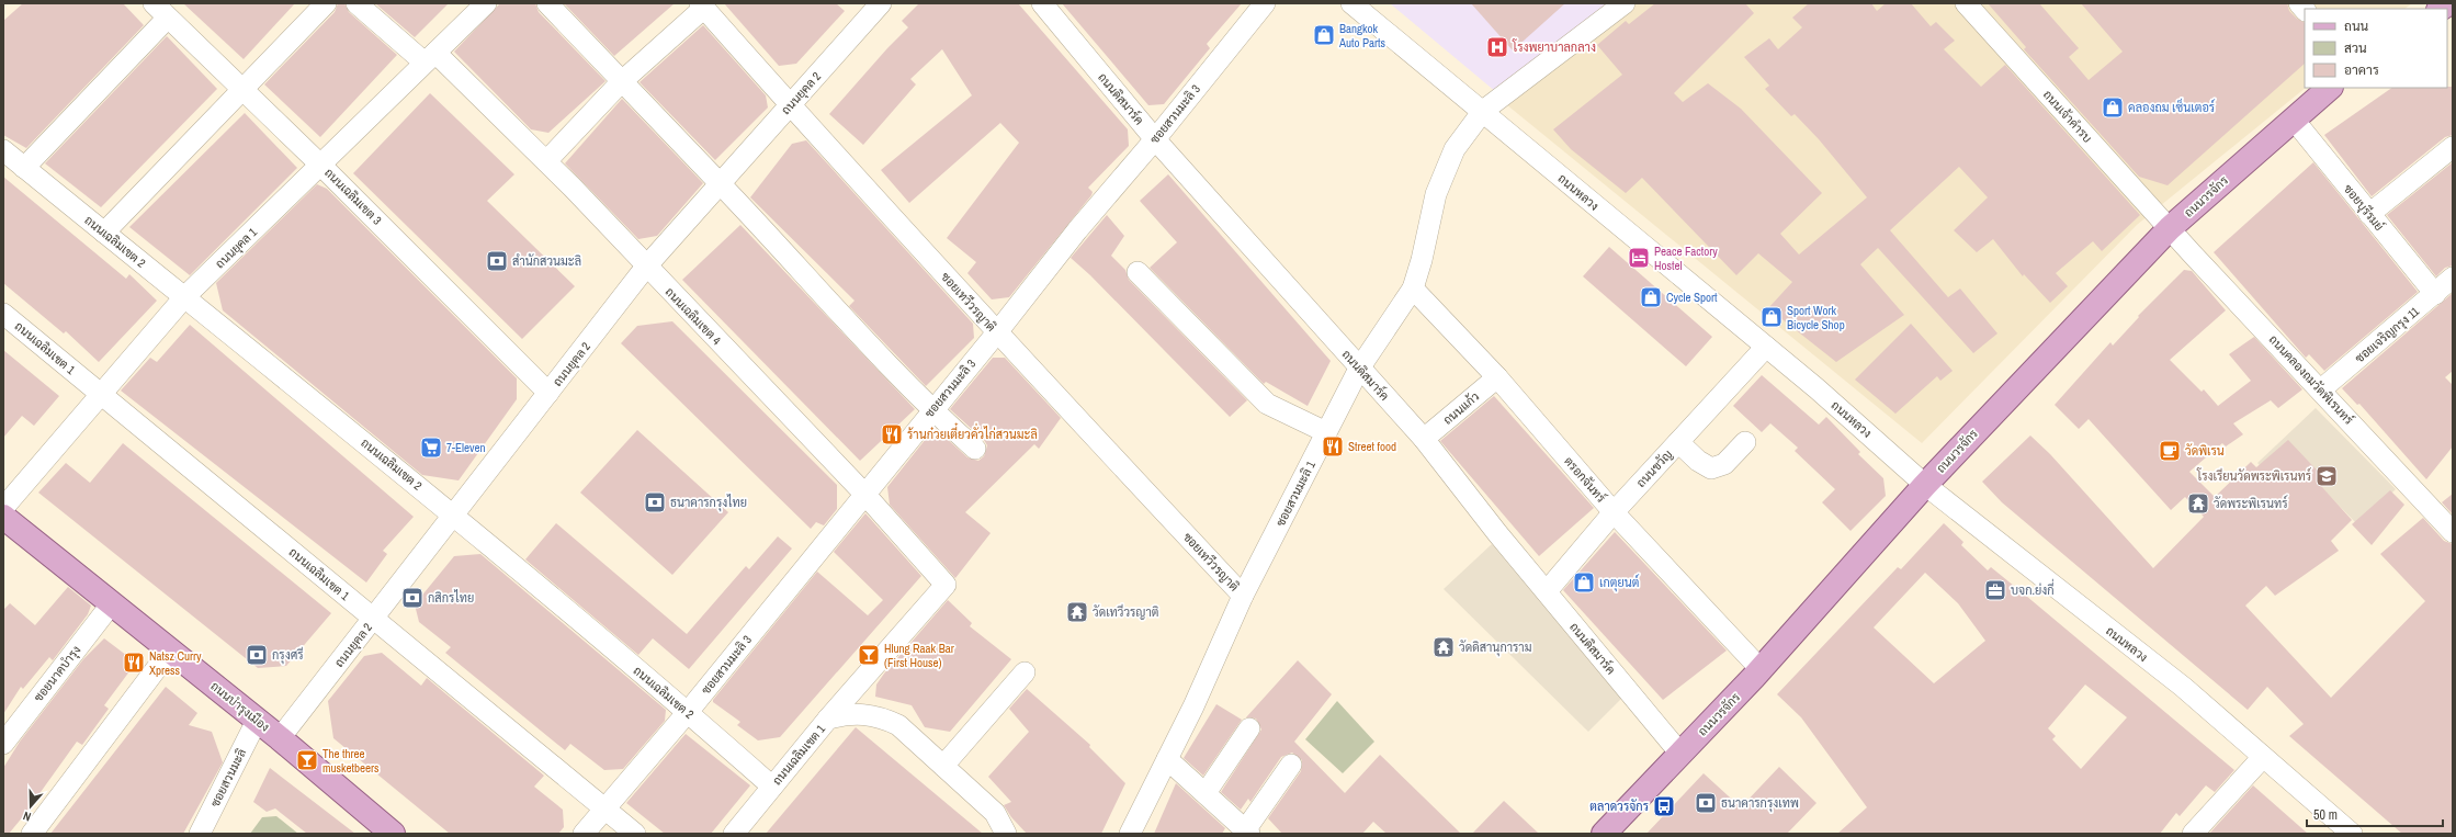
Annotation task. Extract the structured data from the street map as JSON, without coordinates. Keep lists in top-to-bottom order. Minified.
{"streets":{"main road":["ถนนวรจักร","ถนนบำรุงเมือง"],"street":["ถนนยุคล 2","ถนนดิสมาร์ค","ซอยสวนมะลิ 3","ถนนเจ้าคำรบ","ถนนหลวง","ถนนเฉลิมเขต 3","ซอยบุรีรมย์","ถนนเฉลิมเขต 2","ถนนยุคล 1","ซอยเทวีวรญาติ","ถนนเฉลิมเขต 4","ซอยเจริญกรุง 11","ถนนเฉลิมเขต 1","ถนนคลองถมวัดพิเรนทร์","ถนนแก้ว","ถนนขวัญ","ตรอกจันทร์","ซอยสวนมะลิ 1","ซอยนาคบำรุง","ซอยสวนมะลิ"]},"crossings":[["ถนนยุคล 2","ถนนเฉลิมเขต 3"],["ถนนยุคล 2","ถนนเฉลิมเขต 2"],["ถนนยุคล 2","ซอยเทวีวรญาติ"],["ถนนยุคล 2","ถนนเฉลิมเขต 4"],["ถนนยุคล 2","ถนนเฉลิมเขต 1"],["ถนนยุคล 2","ถนนบำรุงเมือง"],["ถนนดิสมาร์ค","ซอยสวนมะลิ 3"],["ถนนดิสมาร์ค","ถนนวรจักร"],["ถนนดิสมาร์ค","ถนนแก้ว"],["ถนนดิสมาร์ค","ถนนขวัญ"],["ถนนดิสมาร์ค","ซอยสวนมะลิ 1"],["ซอยสวนมะลิ 3","ถนนเฉลิมเขต 2"],["ซอยสวนมะลิ 3","ซอยเทวีวรญาติ"],["ซอยสวนมะลิ 3","ถนนเฉลิมเขต 4"],["ซอยสวนมะลิ 3","ถนนเฉลิมเขต 1"],["ถนนเจ้าคำรบ","ถนนวรจักร"],["ถนนเจ้าคำรบ","ถนนคลองถมวัดพิเรนทร์"],["ถนนหลวง","ถนนวรจักร"],["ถนนหลวง","ถนนขวัญ"],["ถนนหลวง","ซอยสวนมะลิ 1"],["ถนนเฉลิมเขต 3","ถนนยุคล 1"],["ถนนวรจักร","ซอยบุรีรมย์"],["ถนนวรจักร","ถนนคลองถมวัดพิเรนทร์"],["ถนนวรจักร","ตรอกจันทร์"],["ซอยบุรีรมย์","ซอยเจริญกรุง 11"],["ถนนเฉลิมเขต 2","ถนนยุคล 1"],["ถนนเฉลิมเขต 2","ถนนเฉลิมเขต 1"],["ถนนยุคล 1","ถนนเฉลิมเขต 4"],["ถนนยุคล 1","ถนนเฉลิมเขต 1"],["ซอยเทวีวรญาติ","ซอยสวนมะลิ 1"],["ถนนเฉลิมเขต 4","ถนนเฉลิมเขต 1"],["ซอยเจริญกรุง 11","ถนนคลองถมวัดพิเรนทร์"],["ถนนแก้ว","ตรอกจันทร์"],["ถนนขวัญ","ตรอกจันทร์"],["ตรอกจันทร์","ซอยสวนมะลิ 1"],["ซอยนาคบำรุง","ถนนบำรุงเมือง"],["ถนนบำรุงเมือง","ซอยสวนมะลิ"]],"places":{"shop":["Bangkok Auto Parts","คลองถม เซ็นเตอร์","Cycle Sport","Sport Work Bicycle Shop","เกตุยนต์"],"hospital":["โรงพยาบาลกลาง"],"hotel":["Peace Factory Hostel"],"bank":["สำนักสวนมะลิ","ธนาคารกรุงไทย","กสิกรไทย","กรุงศรี","ธนาคารกรุงเทพ"],"restaurant":["ร้านก๋วยเตี๋ยวคั่วไก่สวนมะลิ","Street food","Natsz Curry Xpress"],"supermarket":["7-Eleven"],"cafe":["วัดพิเรน"],"school or university":["โรงเรียนวัดพระพิเรนทร์"],"temple":["วัดพระพิเรนทร์","วัดเทวีวรญาติ","วัดดิสานุการาม"],"office":["บจก.ย่งกี่"],"bar":["Hlung Raak Bar (First House)","The three musketbeers"],"bus stop":["ตลาดวรจักร"]},"legend":["ถนน","สวน","อาคาร"],"scale_bar":"50 m","north":"bottom"}
